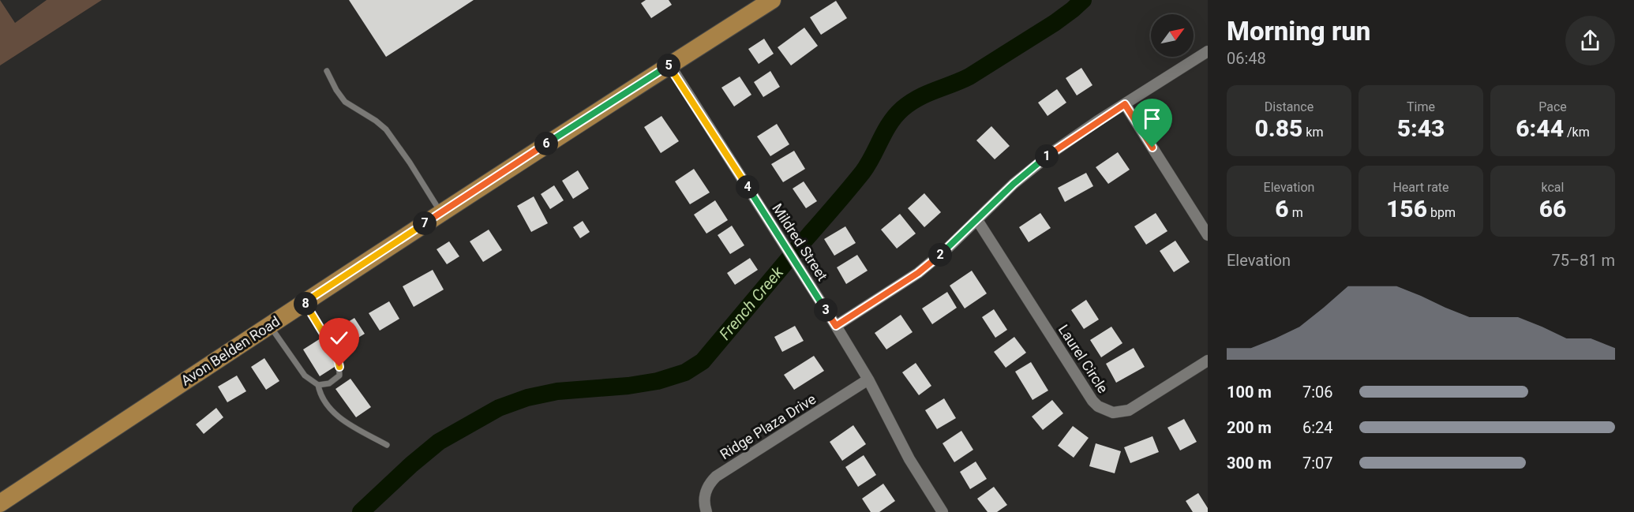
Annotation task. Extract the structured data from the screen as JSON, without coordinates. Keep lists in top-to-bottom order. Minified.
{"streets":{"main road":["Avon Belden Road"],"street":["Mildred Street","Laurel Circle","Ridge Plaza Drive"]},"crossings":[["Mildred Street","Avon Belden Road"],["Mildred Street","Ridge Plaza Drive"]],"water":["French Creek"],"north":"top right","page":{"heading":["Morning run","06:48"],"pins":["5","6","1","4","7","2","8","3"],"stats":[["Distance","0.85 km"],["Time","5:43"],["Pace","6:44 /km"],["Elevation","6 m"],["Heart rate","156 bpm"],["kcal","66"]],"chart":["Elevation","75–81 m"],"list":[{"name":"100 m","note":"7:06"},{"name":"200 m","note":"6:24"},{"name":"300 m","note":"7:07"}]}}
